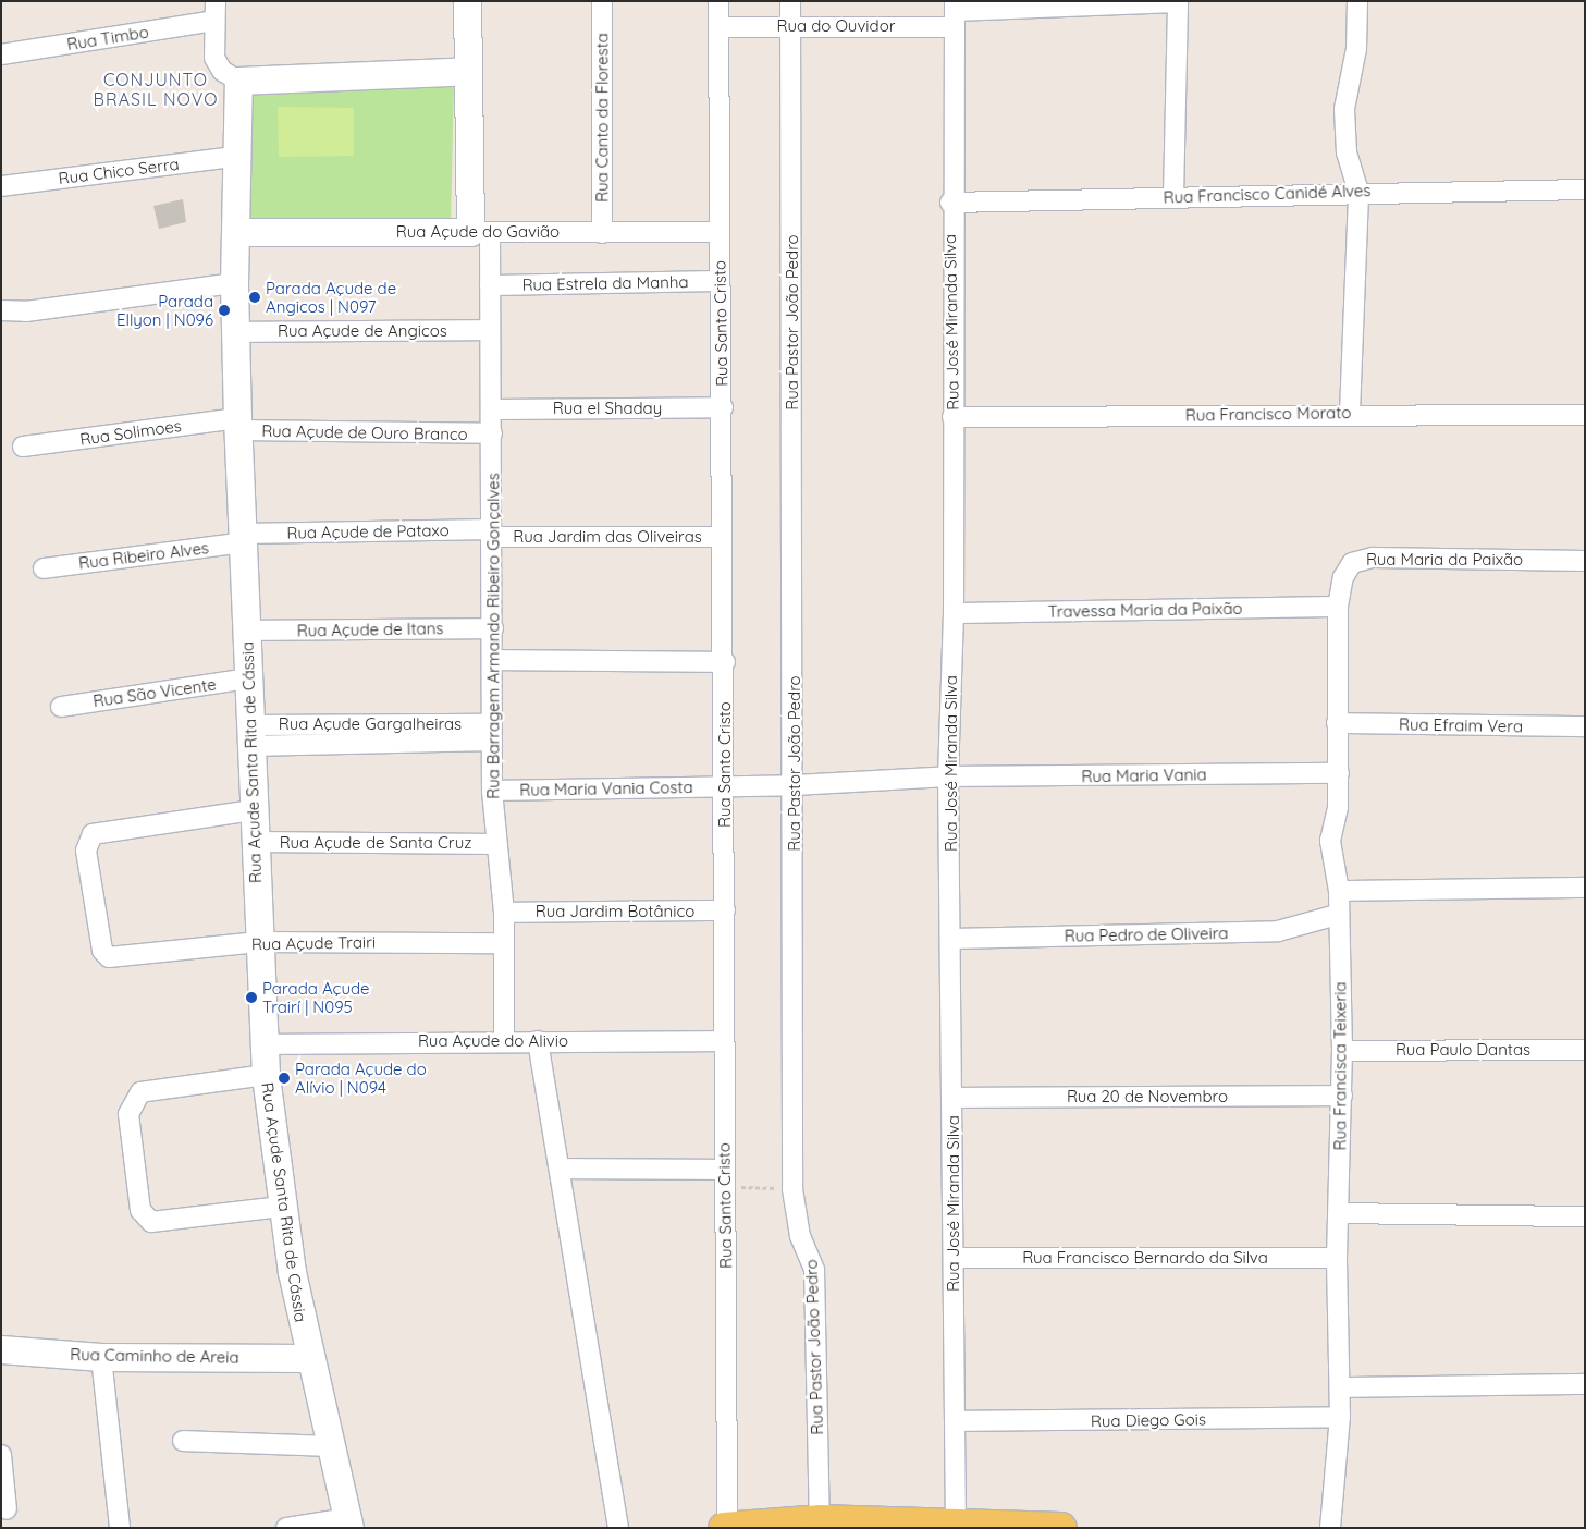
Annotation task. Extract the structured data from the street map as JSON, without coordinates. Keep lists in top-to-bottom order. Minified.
{"streets":{"street":["Rua do Ouvidor","Rua Timbo","Rua Canto da Floresta","Rua Chico Serra","Rua Francisco Canidé Alves","Rua Açude do Gavião","Rua Estrela da Manha","Rua Pastor João Pedro","Rua José Miranda Silva","Rua Santo Cristo","Rua Açude de Angicos","Rua el Shaday","Rua Francisco Morato","Rua Solimoes","Rua Açude de Ouro Branco","Rua Açude de Pataxo","Rua Jardim das Oliveiras","Rua Ribeiro Alves","Rua Maria da Paixão","Travessa Maria da Paixão","Rua Açude de Itans","Rua Barragem Armando Ribeiro Gonçalves","Rua São Vicente","Rua Açude Gargalheiras","Rua Efraim Vera","Rua Açude Santa Rita de Cássia","Rua Maria Vania","Rua Maria Vania Costa","Rua Açude de Santa Cruz","Rua Jardim Botânico","Rua Pedro de Oliveira","Rua Açude Trairi","Rua Açude do Alivio","Rua Paulo Dantas","Rua Francisca Teixeria","Rua 20 de Novembro","Rua Francisco Bernardo da Silva","Rua Caminho de Areia","Rua Diego Gois"]},"crossings":[["Rua do Ouvidor","Rua Pastor João Pedro"],["Rua do Ouvidor","Rua José Miranda Silva"],["Rua do Ouvidor","Rua Santo Cristo"],["Rua Canto da Floresta","Rua Açude do Gavião"],["Rua Chico Serra","Rua Açude Santa Rita de Cássia"],["Rua Francisco Canidé Alves","Rua José Miranda Silva"],["Rua Açude do Gavião","Rua Santo Cristo"],["Rua Açude do Gavião","Rua Barragem Armando Ribeiro Gonçalves"],["Rua Açude do Gavião","Rua Açude Santa Rita de Cássia"],["Rua Estrela da Manha","Rua Santo Cristo"],["Rua Estrela da Manha","Rua Barragem Armando Ribeiro Gonçalves"],["Rua Pastor João Pedro","Rua Maria Vania Costa"],["Rua José Miranda Silva","Rua Francisco Morato"],["Rua José Miranda Silva","Travessa Maria da Paixão"],["Rua José Miranda Silva","Rua Maria Vania"],["Rua José Miranda Silva","Rua Maria Vania Costa"],["Rua José Miranda Silva","Rua Pedro de Oliveira"],["Rua José Miranda Silva","Rua 20 de Novembro"],["Rua José Miranda Silva","Rua Francisco Bernardo da Silva"],["Rua José Miranda Silva","Rua Diego Gois"],["Rua Santo Cristo","Rua el Shaday"],["Rua Santo Cristo","Rua Jardim das Oliveiras"],["Rua Santo Cristo","Rua Maria Vania Costa"],["Rua Santo Cristo","Rua Jardim Botânico"],["Rua Santo Cristo","Rua Açude do Alivio"],["Rua Açude de Angicos","Rua Barragem Armando Ribeiro Gonçalves"],["Rua Açude de Angicos","Rua Açude Santa Rita de Cássia"],["Rua el Shaday","Rua Barragem Armando Ribeiro Gonçalves"],["Rua Solimoes","Rua Açude de Ouro Branco"],["Rua Solimoes","Rua Açude Santa Rita de Cássia"],["Rua Açude de Ouro Branco","Rua Barragem Armando Ribeiro Gonçalves"],["Rua Açude de Ouro Branco","Rua Açude Santa Rita de Cássia"],["Rua Açude de Pataxo","Rua Jardim das Oliveiras"],["Rua Açude de Pataxo","Rua Ribeiro Alves"],["Rua Açude de Pataxo","Rua Barragem Armando Ribeiro Gonçalves"],["Rua Açude de Pataxo","Rua Açude Santa Rita de Cássia"],["Rua Jardim das Oliveiras","Rua Barragem Armando Ribeiro Gonçalves"],["Rua Ribeiro Alves","Rua Açude Santa Rita de Cássia"],["Rua Maria da Paixão","Travessa Maria da Paixão"],["Rua Maria da Paixão","Rua Francisca Teixeria"],["Travessa Maria da Paixão","Rua Francisca Teixeria"],["Rua Açude de Itans","Rua Barragem Armando Ribeiro Gonçalves"],["Rua Açude de Itans","Rua Açude Santa Rita de Cássia"],["Rua Barragem Armando Ribeiro Gonçalves","Rua Açude Gargalheiras"],["Rua Barragem Armando Ribeiro Gonçalves","Rua Maria Vania Costa"],["Rua Barragem Armando Ribeiro Gonçalves","Rua Açude de Santa Cruz"],["Rua Barragem Armando Ribeiro Gonçalves","Rua Jardim Botânico"],["Rua Barragem Armando Ribeiro Gonçalves","Rua Açude Trairi"],["Rua Barragem Armando Ribeiro Gonçalves","Rua Açude do Alivio"],["Rua São Vicente","Rua Açude Santa Rita de Cássia"],["Rua Açude Gargalheiras","Rua Açude Santa Rita de Cássia"],["Rua Efraim Vera","Rua Francisca Teixeria"],["Rua Açude Santa Rita de Cássia","Rua Açude de Santa Cruz"],["Rua Açude Santa Rita de Cássia","Rua Açude Trairi"],["Rua Açude Santa Rita de Cássia","Rua Açude do Alivio"],["Rua Açude Santa Rita de Cássia","Rua Caminho de Areia"],["Rua Maria Vania","Rua Maria Vania Costa"],["Rua Maria Vania","Rua Francisca Teixeria"],["Rua Pedro de Oliveira","Rua Francisca Teixeria"],["Rua Paulo Dantas","Rua Francisca Teixeria"],["Rua Francisca Teixeria","Rua 20 de Novembro"],["Rua Francisca Teixeria","Rua Francisco Bernardo da Silva"],["Rua Francisca Teixeria","Rua Diego Gois"]],"districts":["CONJUNTO BRASIL NOVO"],"places":["Parada Açude de Angicos | N097","Parada Ellyon | N096","Parada Açude Trairí | N095","Parada Açude do Alívio | N094"]}
